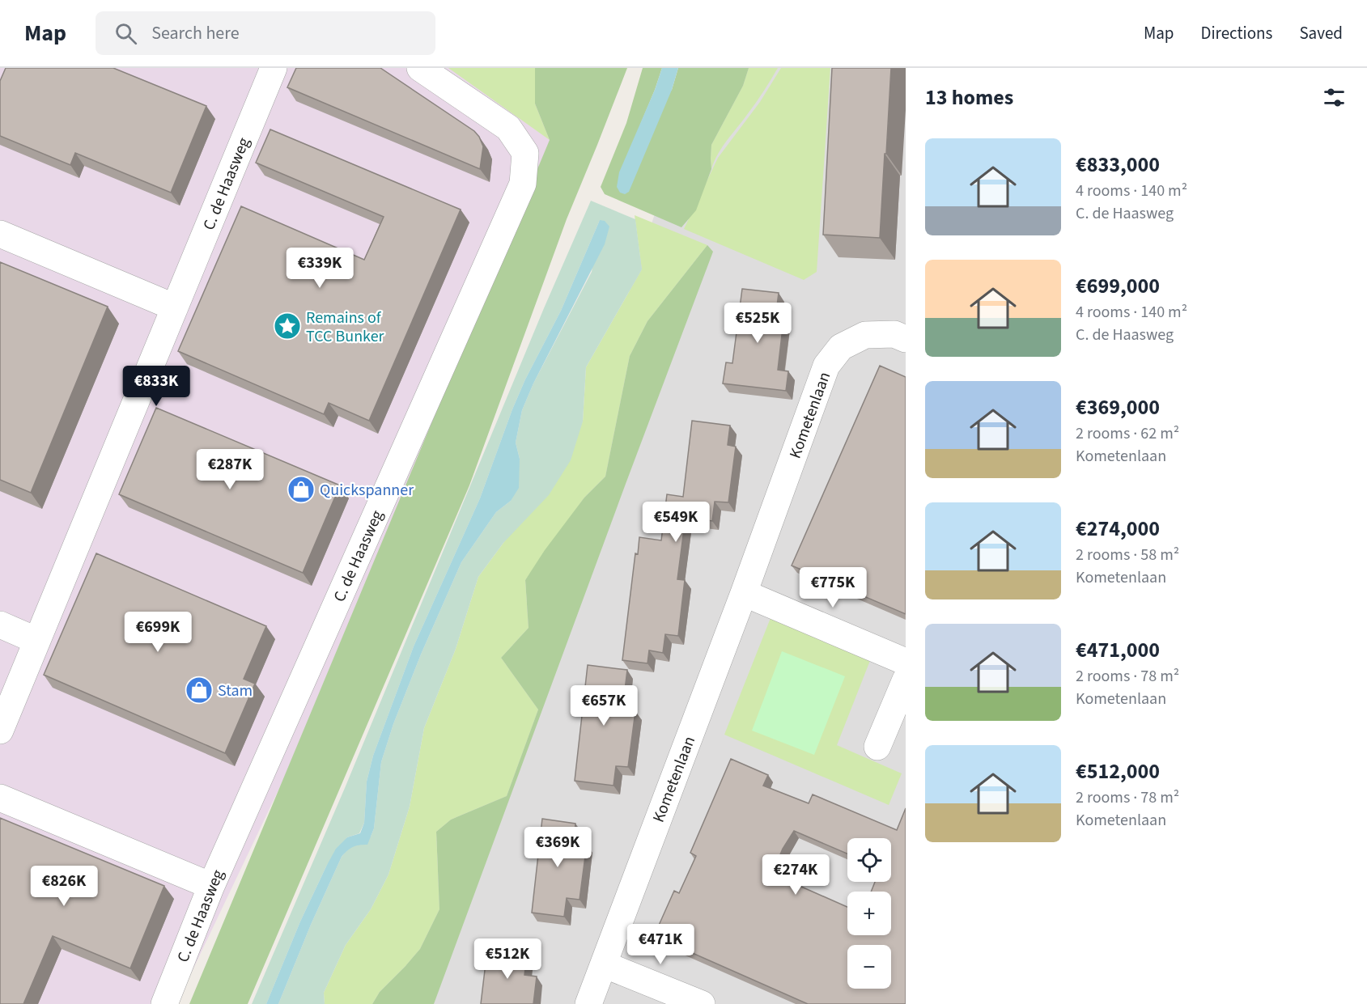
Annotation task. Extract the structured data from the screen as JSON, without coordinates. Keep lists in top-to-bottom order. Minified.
{"streets":{"street":["C. de Haasweg","Kometenlaan"]},"places":{"place":["Remains of TCC Bunker"],"shop":["Quickspanner","Stam"]},"page":{"header":"Map","search":"Search here","nav":["Map","Directions","Saved"],"heading":"13 homes","list":[{"name":"€833,000","note":"4 rooms · 140 m² · C. de Haasweg"},{"name":"€699,000","note":"4 rooms · 140 m² · C. de Haasweg"},{"name":"€369,000","note":"2 rooms · 62 m² · Kometenlaan"},{"name":"€274,000","note":"2 rooms · 58 m² · Kometenlaan"},{"name":"€471,000","note":"2 rooms · 78 m² · Kometenlaan"},{"name":"€512,000","note":"2 rooms · 78 m² · Kometenlaan"}],"price":["€339K","€525K","€833K","€287K","€549K","€775K","€699K","€657K","€369K","€274K","€826K","€471K","€512K"],"map_buttons":["+","−"]}}
